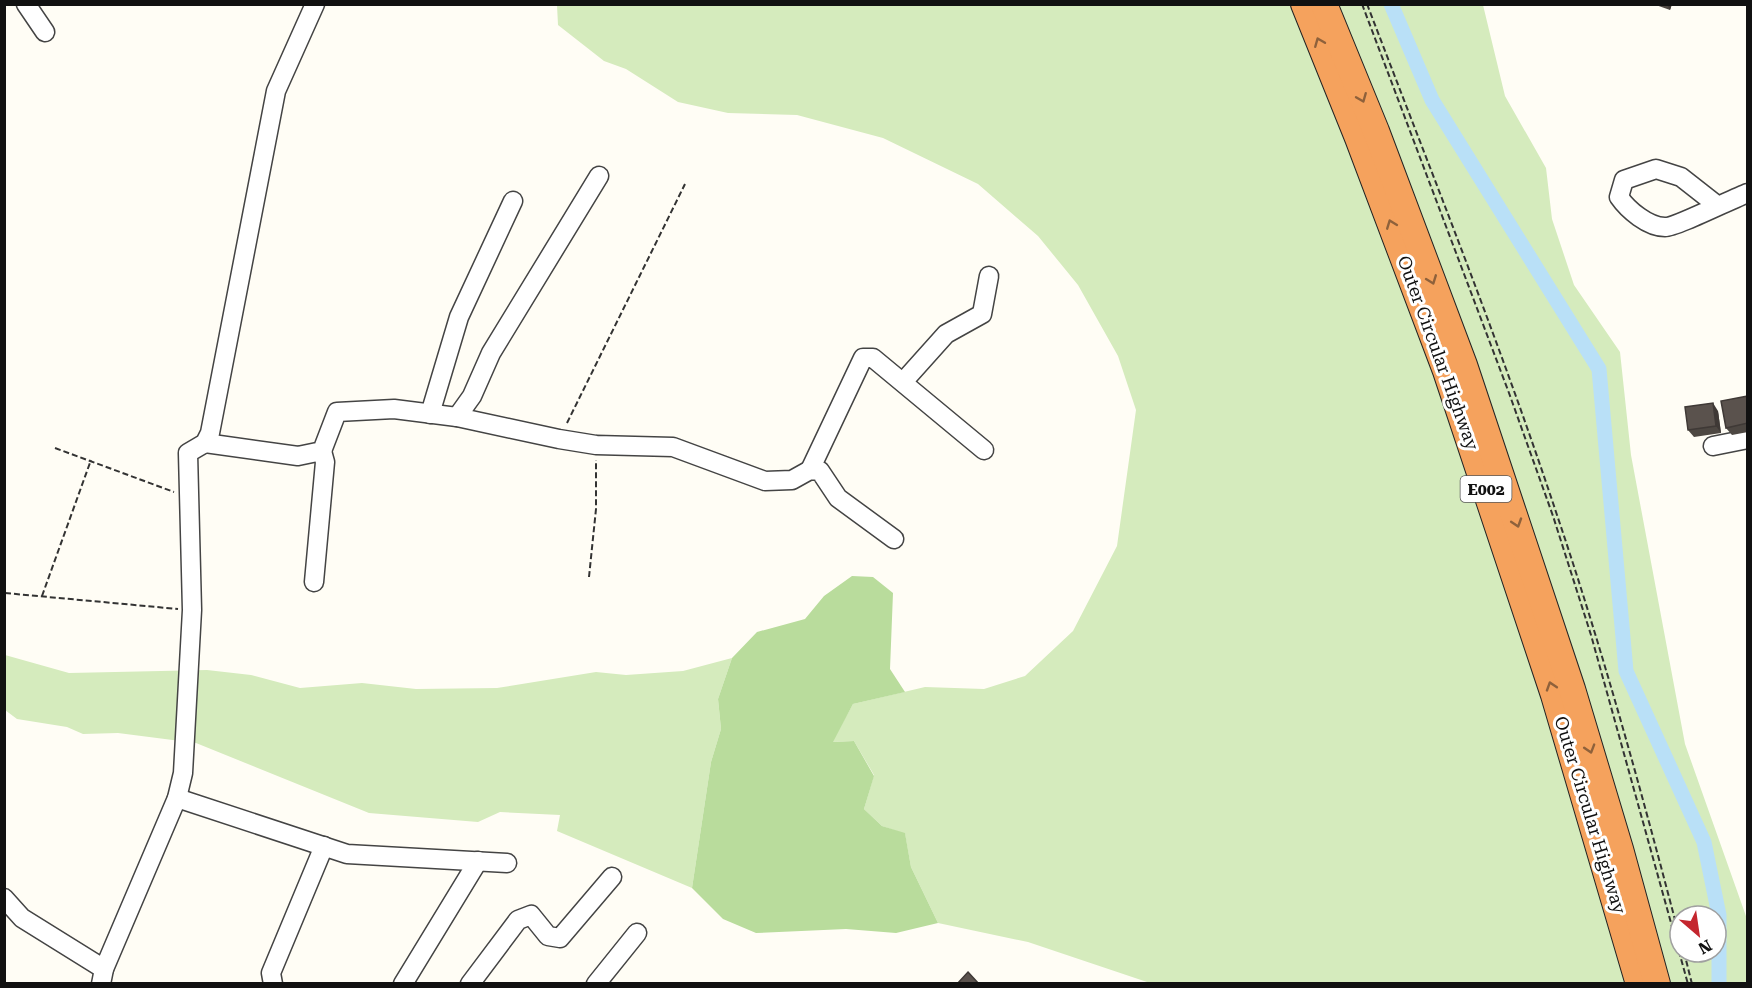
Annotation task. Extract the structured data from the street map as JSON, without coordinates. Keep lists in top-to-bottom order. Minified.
{"streets":{"highway":["Outer Circular Highway","E002"]},"north":"bottom right"}
